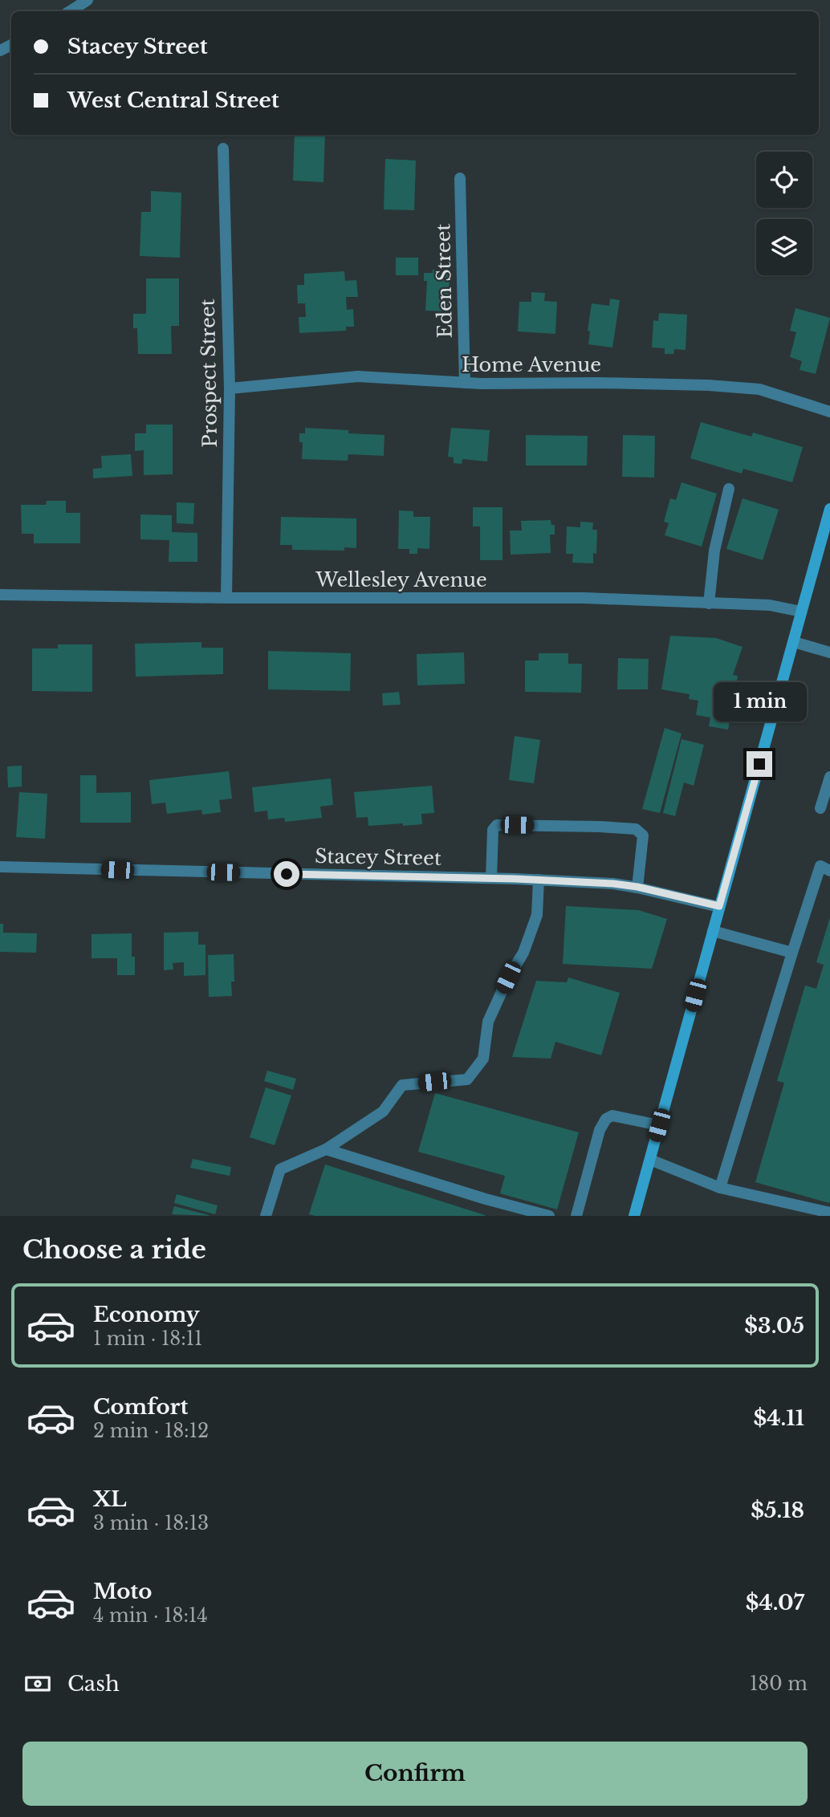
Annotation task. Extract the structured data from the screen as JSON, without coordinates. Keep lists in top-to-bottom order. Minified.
{"streets":{"street":["Eden Street","Home Avenue","Prospect Street","Wellesley Avenue","Stacey Street"]},"crossings":[["Eden Street","Home Avenue"],["Home Avenue","Prospect Street"],["Prospect Street","Wellesley Avenue"]],"page":{"banner":["Stacey Street","West Central Street"],"bubble":"1 min","heading":"Choose a ride","list":[{"name":"Economy","note":"1 min · 18:11","value":"$3.05"},{"name":"Comfort","note":"2 min · 18:12","value":"$4.11"},{"name":"XL","note":"3 min · 18:13","value":"$5.18"},{"name":"Moto","note":"4 min · 18:14","value":"$4.07"}],"pay":["Cash","180 m"],"buttons":"Confirm"}}
